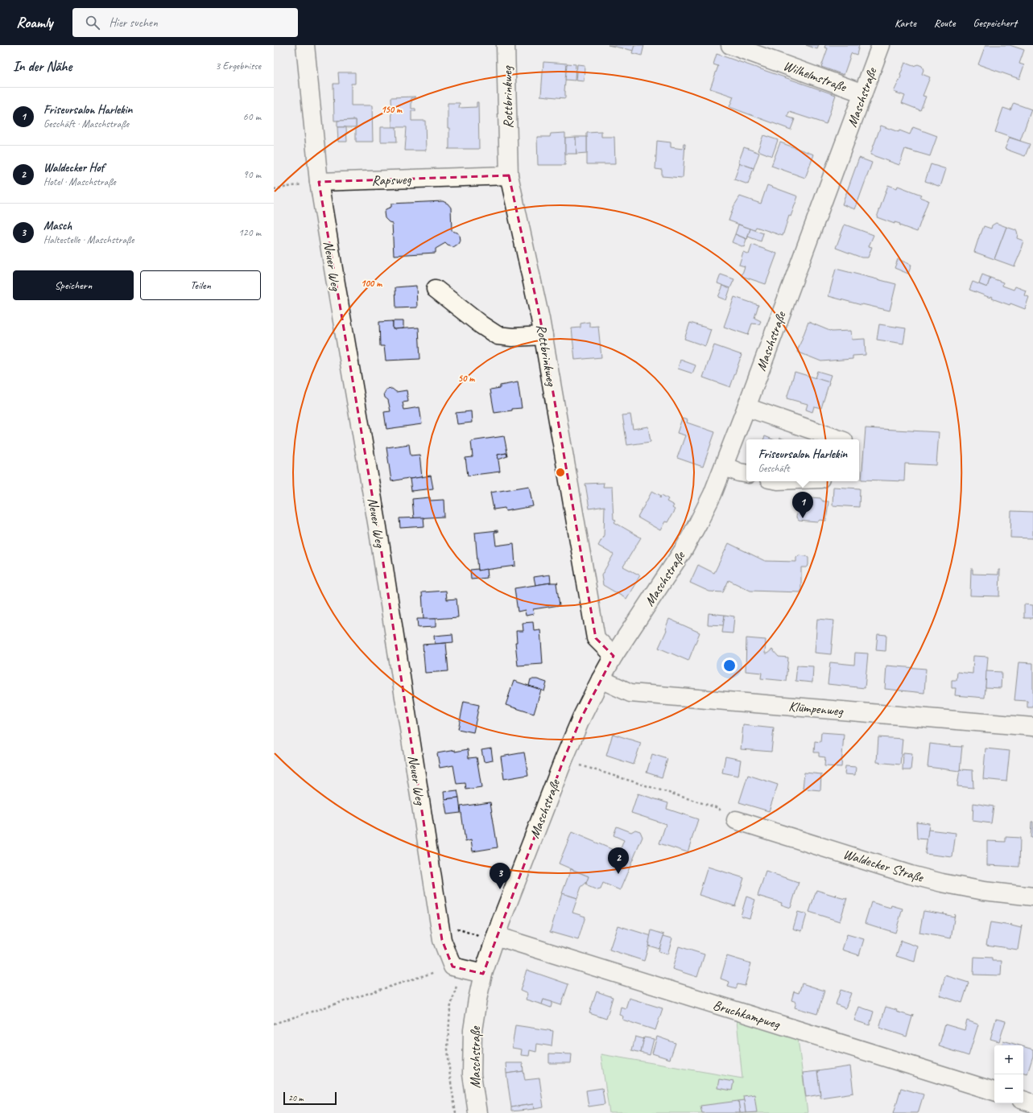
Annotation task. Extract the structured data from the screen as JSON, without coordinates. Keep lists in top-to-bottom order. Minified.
{"streets":{"street":["Wilhelmstraße","Rottbrinkweg","Maschstraße","Rapsweg","Neuer Weg","Klümpenweg","Waldecker Straße","Bruchkampweg"]},"crossings":[["Wilhelmstraße","Maschstraße"],["Rottbrinkweg","Maschstraße"],["Rottbrinkweg","Rapsweg"],["Maschstraße","Klümpenweg"],["Maschstraße","Bruchkampweg"],["Rapsweg","Neuer Weg"]],"scale_bar":"20 m","page":{"header":"Roamly","search":"Hier suchen","nav":["Karte","Route","Gespeichert"],"heading":["In der Nähe","3 Ergebnisse"],"list":[{"mark":"1","name":"Friseursalon Harlekin","note":"Geschäft · Maschstraße","value":"60 m"},{"mark":"2","name":"Waldecker Hof","note":"Hotel · Maschstraße","value":"90 m"},{"mark":"3","name":"Masch","note":"Haltestelle · Maschstraße","value":"120 m"}],"buttons":["Speichern","Teilen"],"popup":["Friseursalon Harlekin","Geschäft"],"pins":["1","2","3"],"map_buttons":["+","−"],"scale":"20 m"},"rings":["150 m","100 m","50 m"]}
